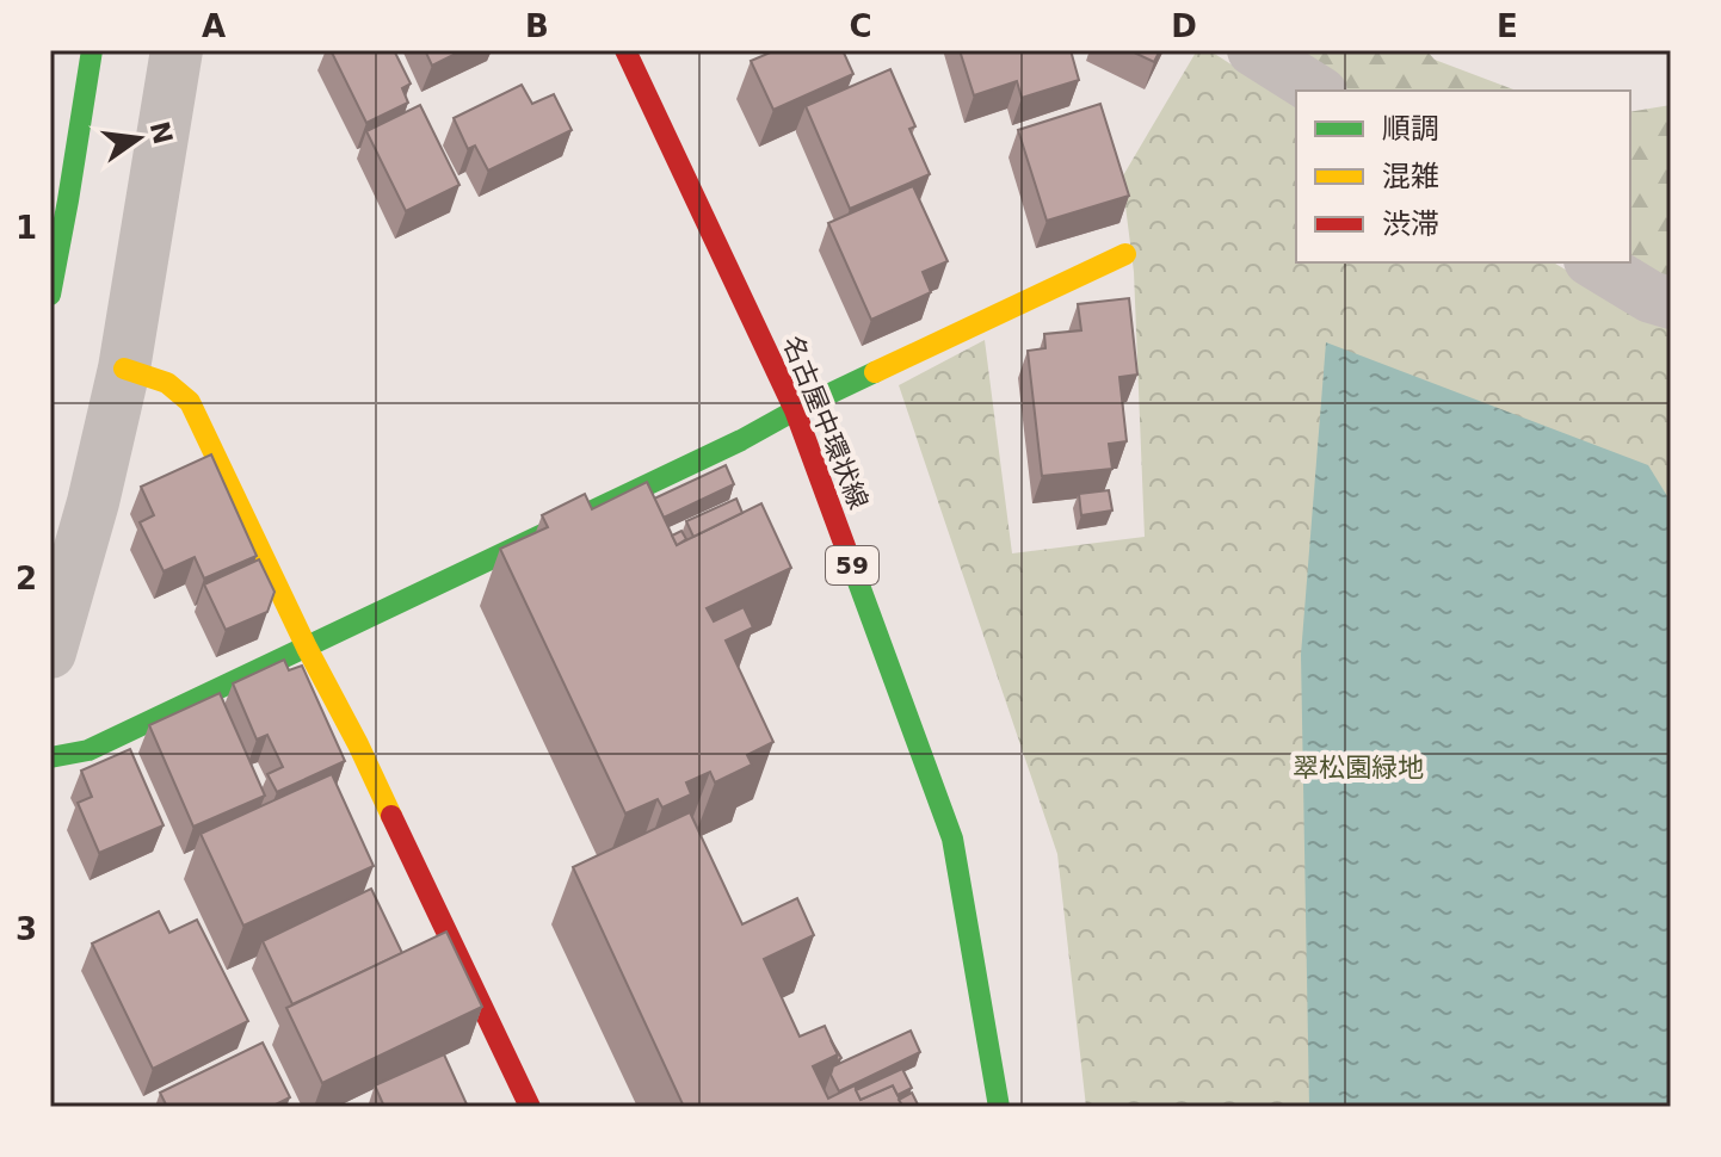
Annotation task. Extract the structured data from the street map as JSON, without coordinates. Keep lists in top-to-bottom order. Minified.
{"streets":{"main road":["名古屋中環状線","59"]},"parks":["翠松園緑地"],"legend":["順調","混雑","渋滞"],"north":"right","grid":{"columns":["A","B","C","D","E"],"rows":["1","2","3"]}}
